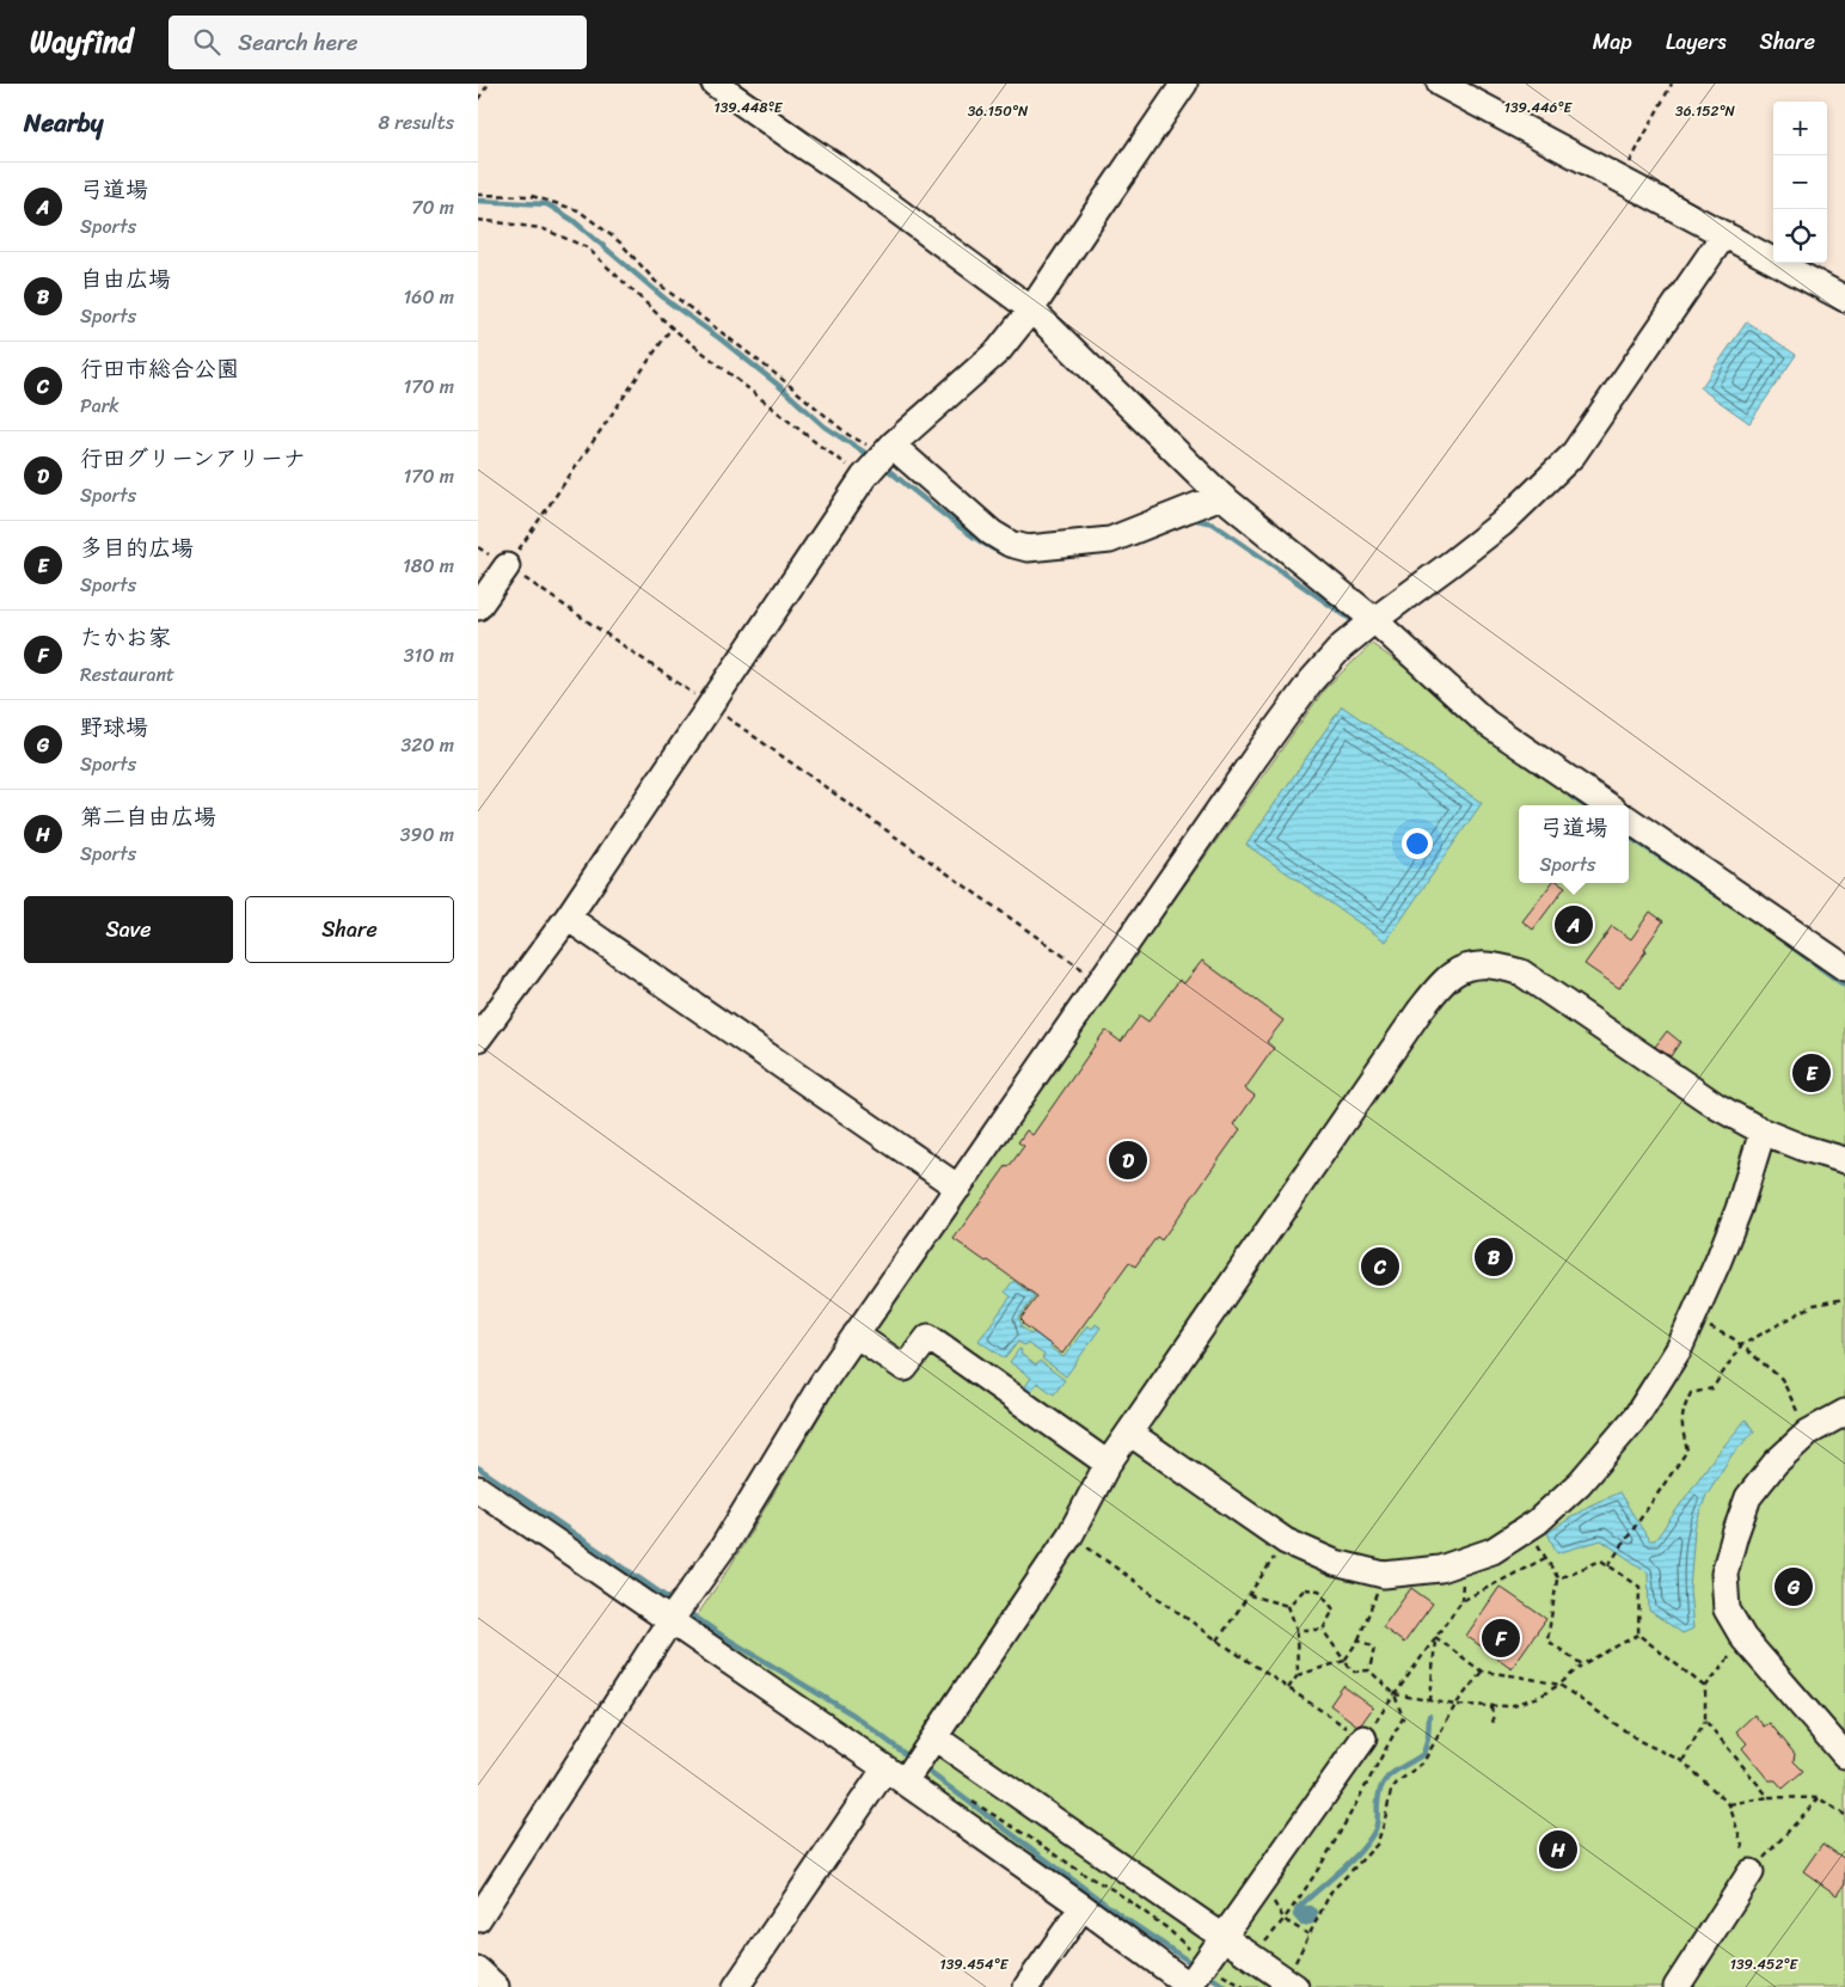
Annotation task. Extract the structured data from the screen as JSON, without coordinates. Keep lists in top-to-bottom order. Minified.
{"page":{"header":"Wayfind","search":"Search here","nav":["Map","Layers","Share"],"heading":["Nearby","8 results"],"map_buttons":["+","−"],"list":[{"mark":"A","name":"弓道場","note":"Sports","value":"70 m"},{"mark":"B","name":"自由広場","note":"Sports","value":"160 m"},{"mark":"C","name":"行田市総合公園","note":"Park","value":"170 m"},{"mark":"D","name":"行田グリーンアリーナ","note":"Sports","value":"170 m"},{"mark":"E","name":"多目的広場","note":"Sports","value":"180 m"},{"mark":"F","name":"たかお家","note":"Restaurant","value":"310 m"},{"mark":"G","name":"野球場","note":"Sports","value":"320 m"},{"mark":"H","name":"第二自由広場","note":"Sports","value":"390 m"}],"popup":["弓道場","Sports"],"buttons":["Save","Share"],"pins":["A","E","D","B","C","G","F","H"]},"coordinates":["139.448°E","139.446°E","36.150°N","36.152°N","139.454°E","139.452°E"]}
